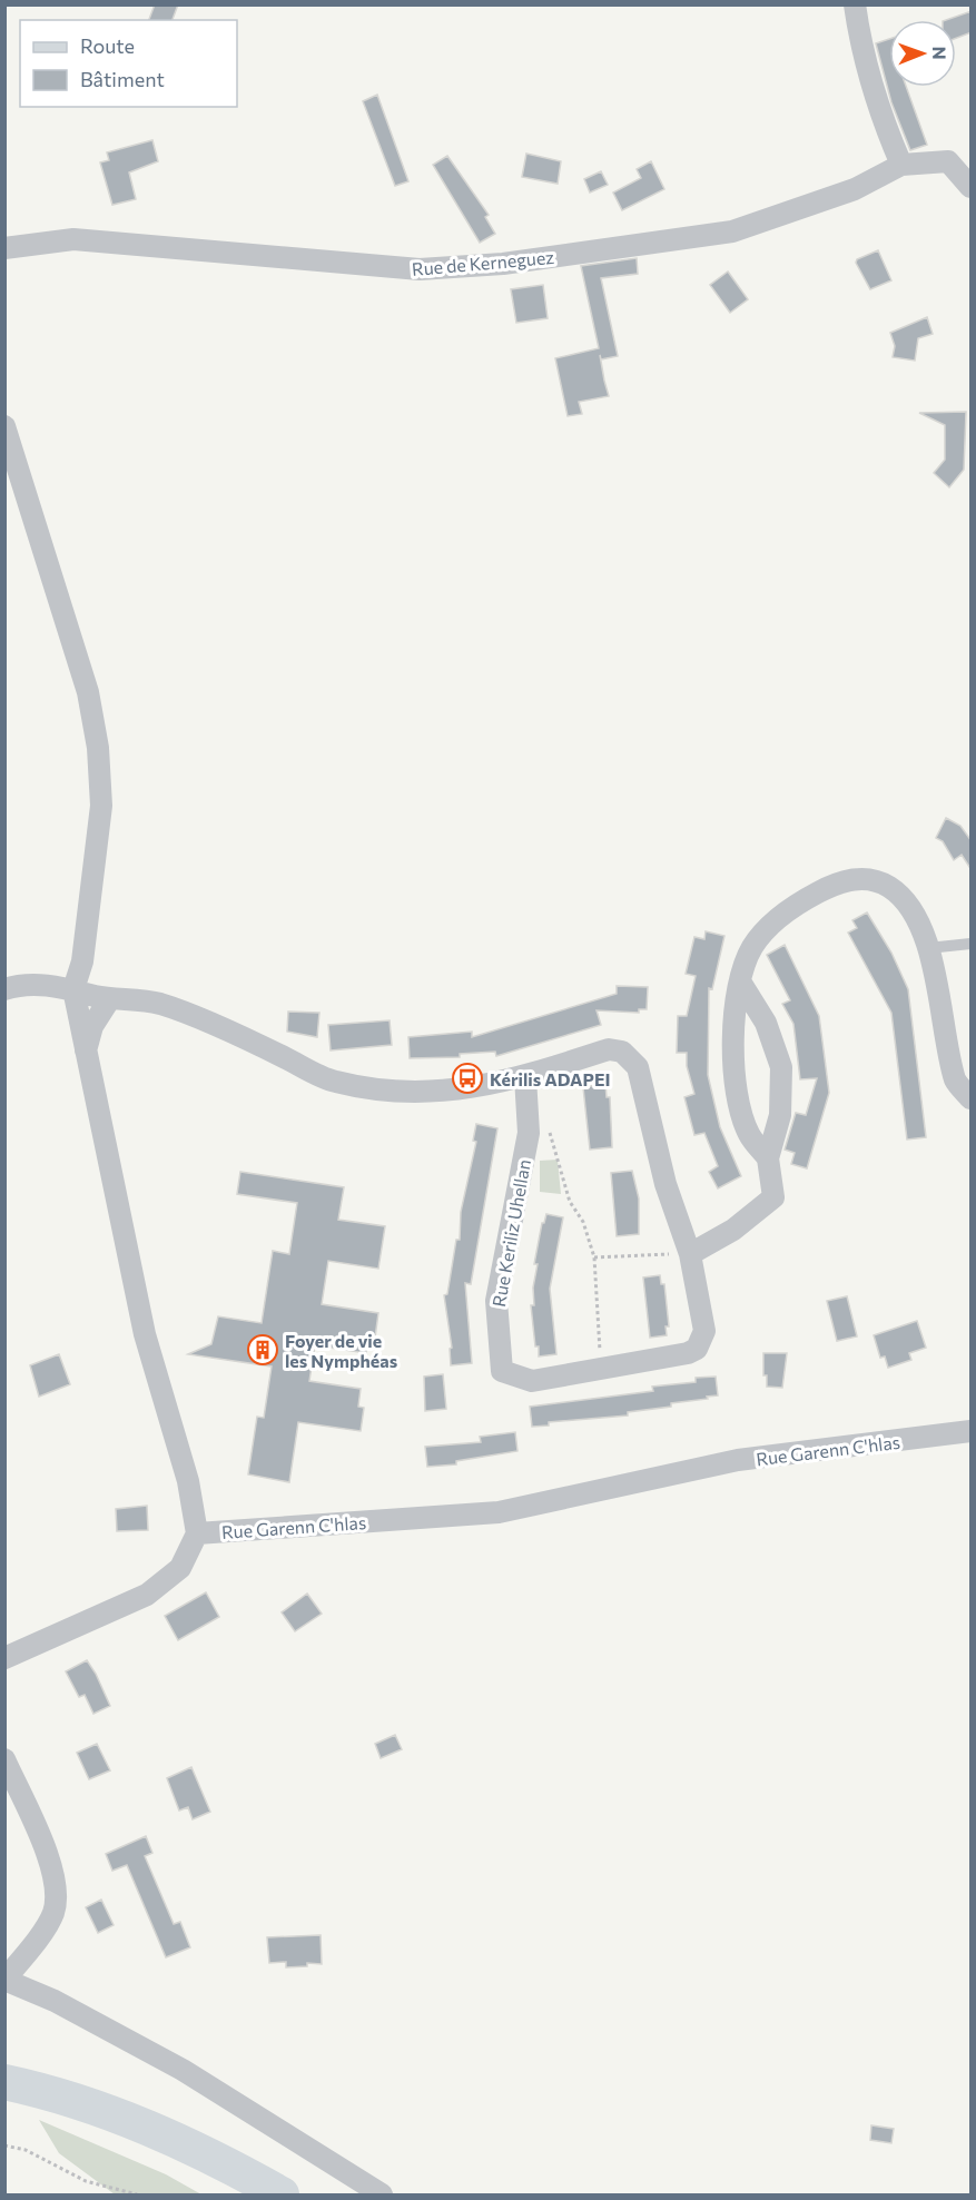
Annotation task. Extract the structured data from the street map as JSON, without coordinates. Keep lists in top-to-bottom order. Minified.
{"streets":{"street":["Rue de Kerneguez","Rue Keriliz Uhellan","Rue Garenn C'hlas"]},"crossings":[["Rue Keriliz Uhellan","Rue Garenn C'hlas"]],"places":{"bus stop":["Kérilis ADAPEI"],"building":["Foyer de vie les Nymphéas"]},"legend":["Route","Bâtiment"],"north":"right"}
